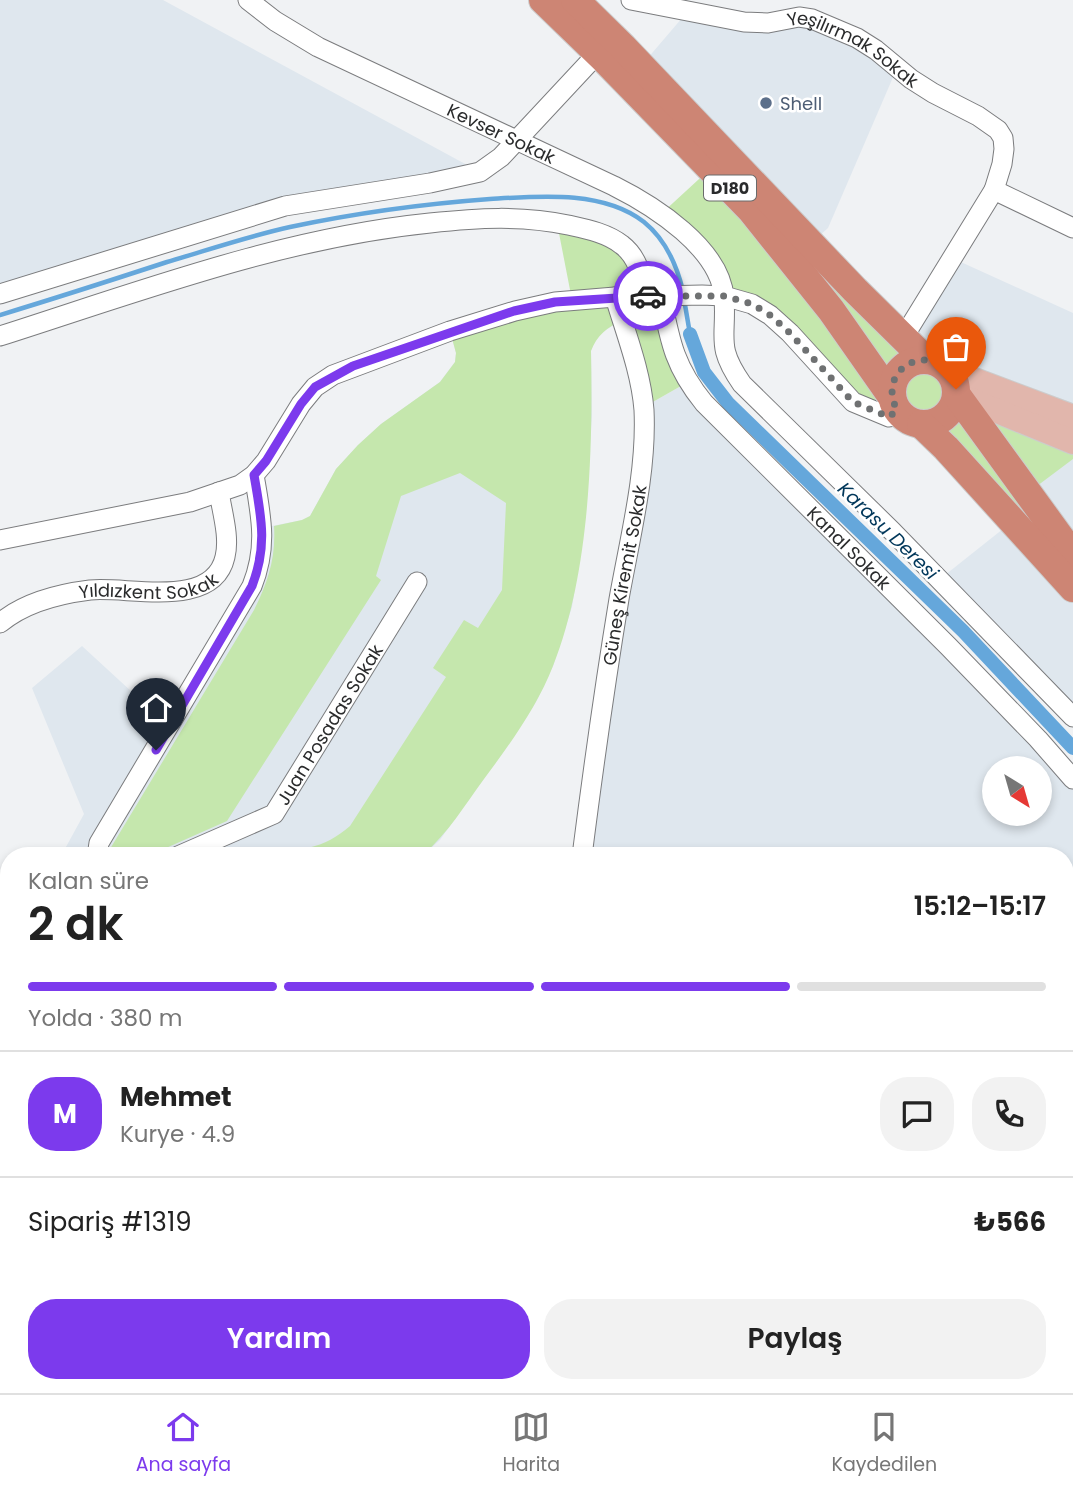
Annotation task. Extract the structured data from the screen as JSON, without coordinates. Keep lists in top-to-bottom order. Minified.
{"streets":{"highway":["D180"],"street":["Yeşilırmak Sokak","Kevser Sokak","Kanal Sokak","Güneş Kiremit Sokak","Yıldızkent Sokak","Juan Posadas Sokak"]},"crossings":[["Yeşilırmak Sokak","D180"]],"water":["Karasu Deresi"],"places":["Shell"],"north":"bottom right","page":{"heading":["2 dk","Kalan süre","15:12–15:17"],"panel":["Mehmet","Kurye · 4.9","Sipariş #1319","₺566"],"bar":"Yolda · 380 m","round":"M","buttons":["Yardım","Paylaş"],"tabs":["Ana sayfa","Harita","Kaydedilen"]}}
